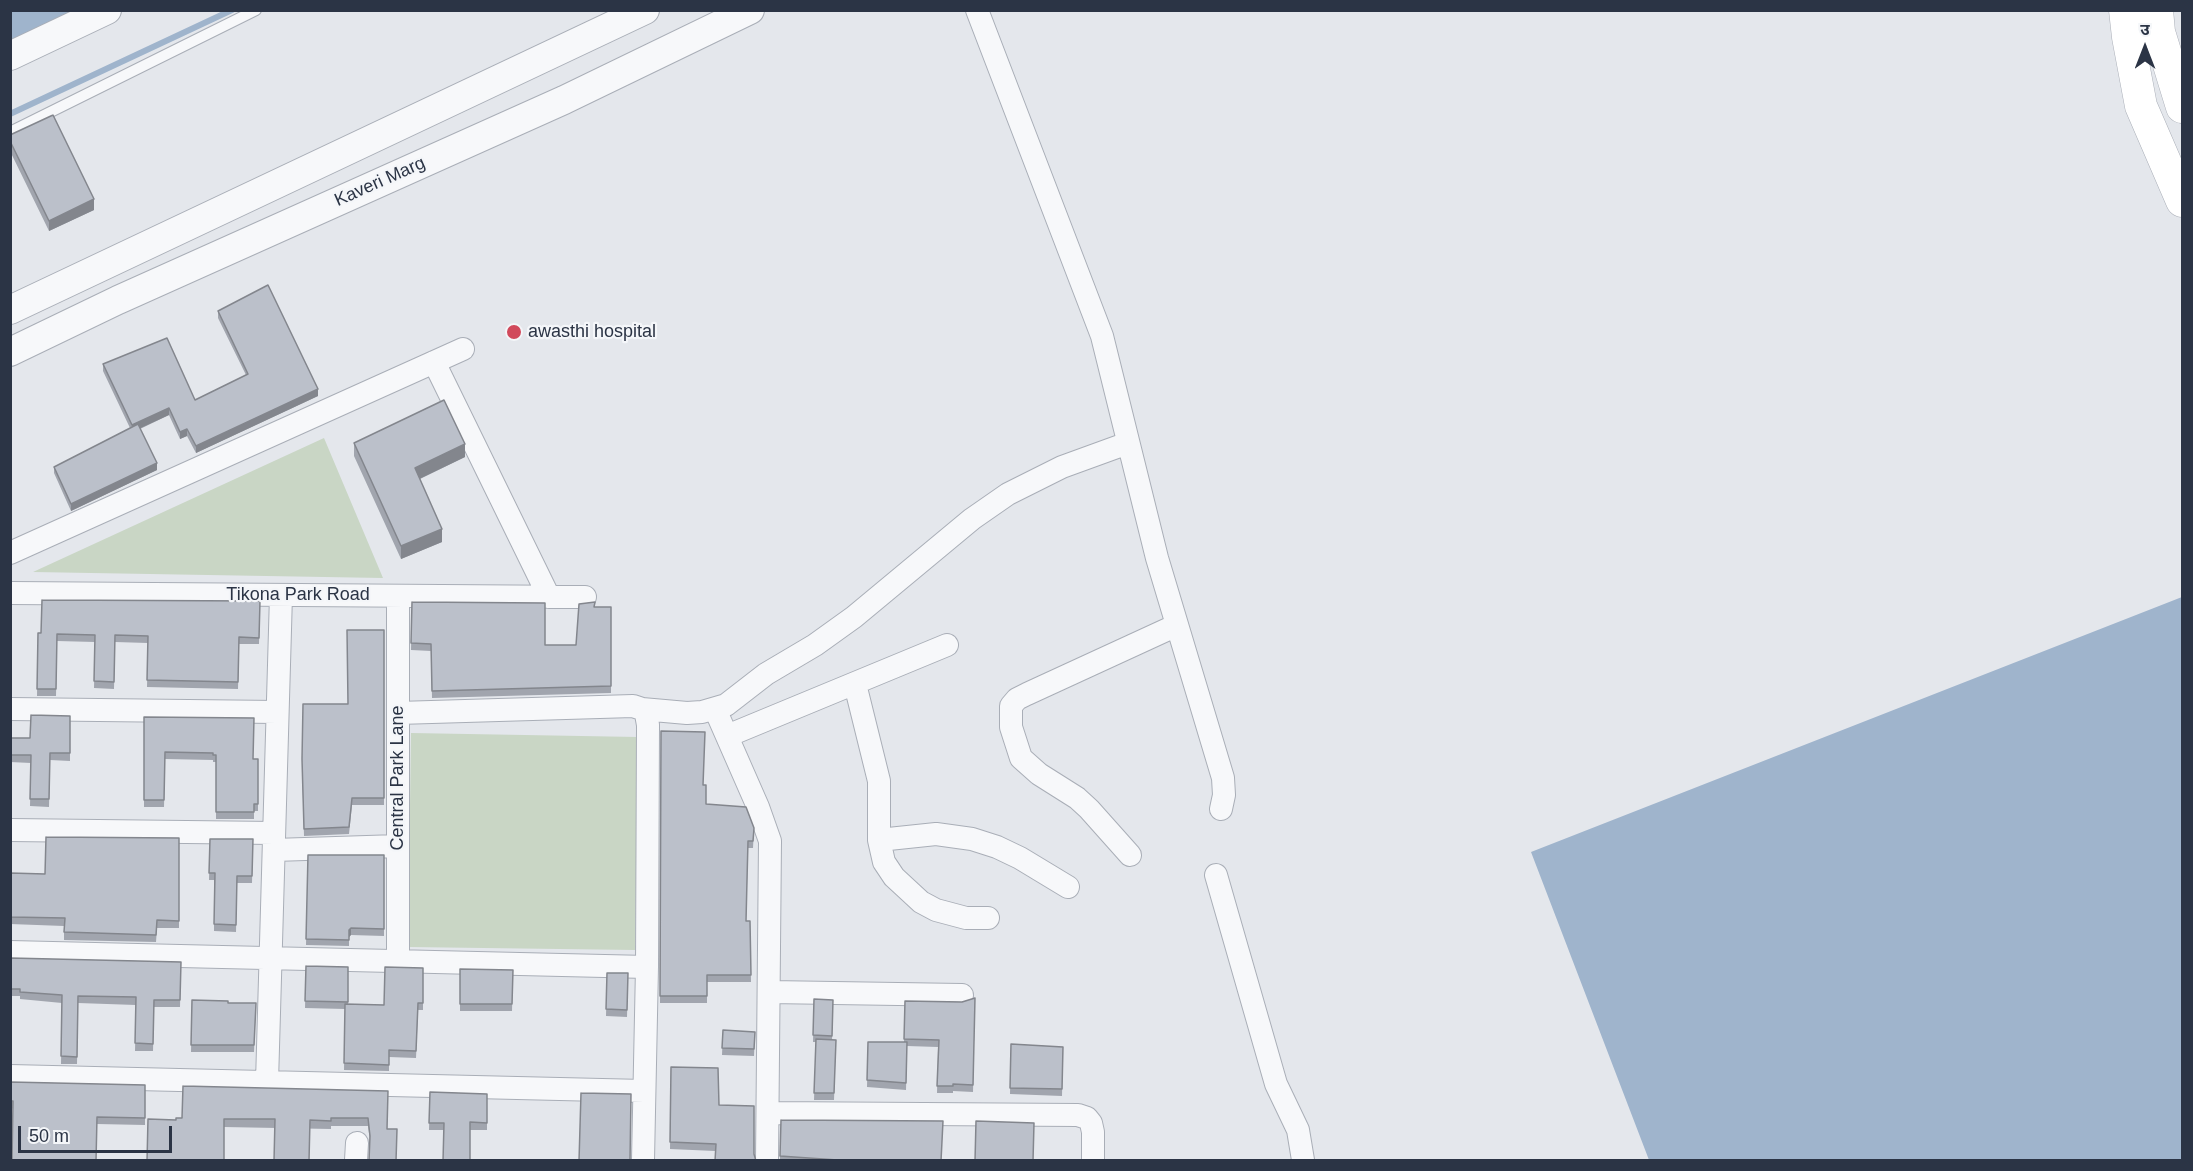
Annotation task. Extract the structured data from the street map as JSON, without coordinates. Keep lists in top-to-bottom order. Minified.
{"streets":{"street":["Kaveri Marg","Tikona Park Road","Central Park Lane"]},"crossings":[["Tikona Park Road","Central Park Lane"]],"places":["awasthi hospital"],"scale_bar":"50 m","north":"top"}
